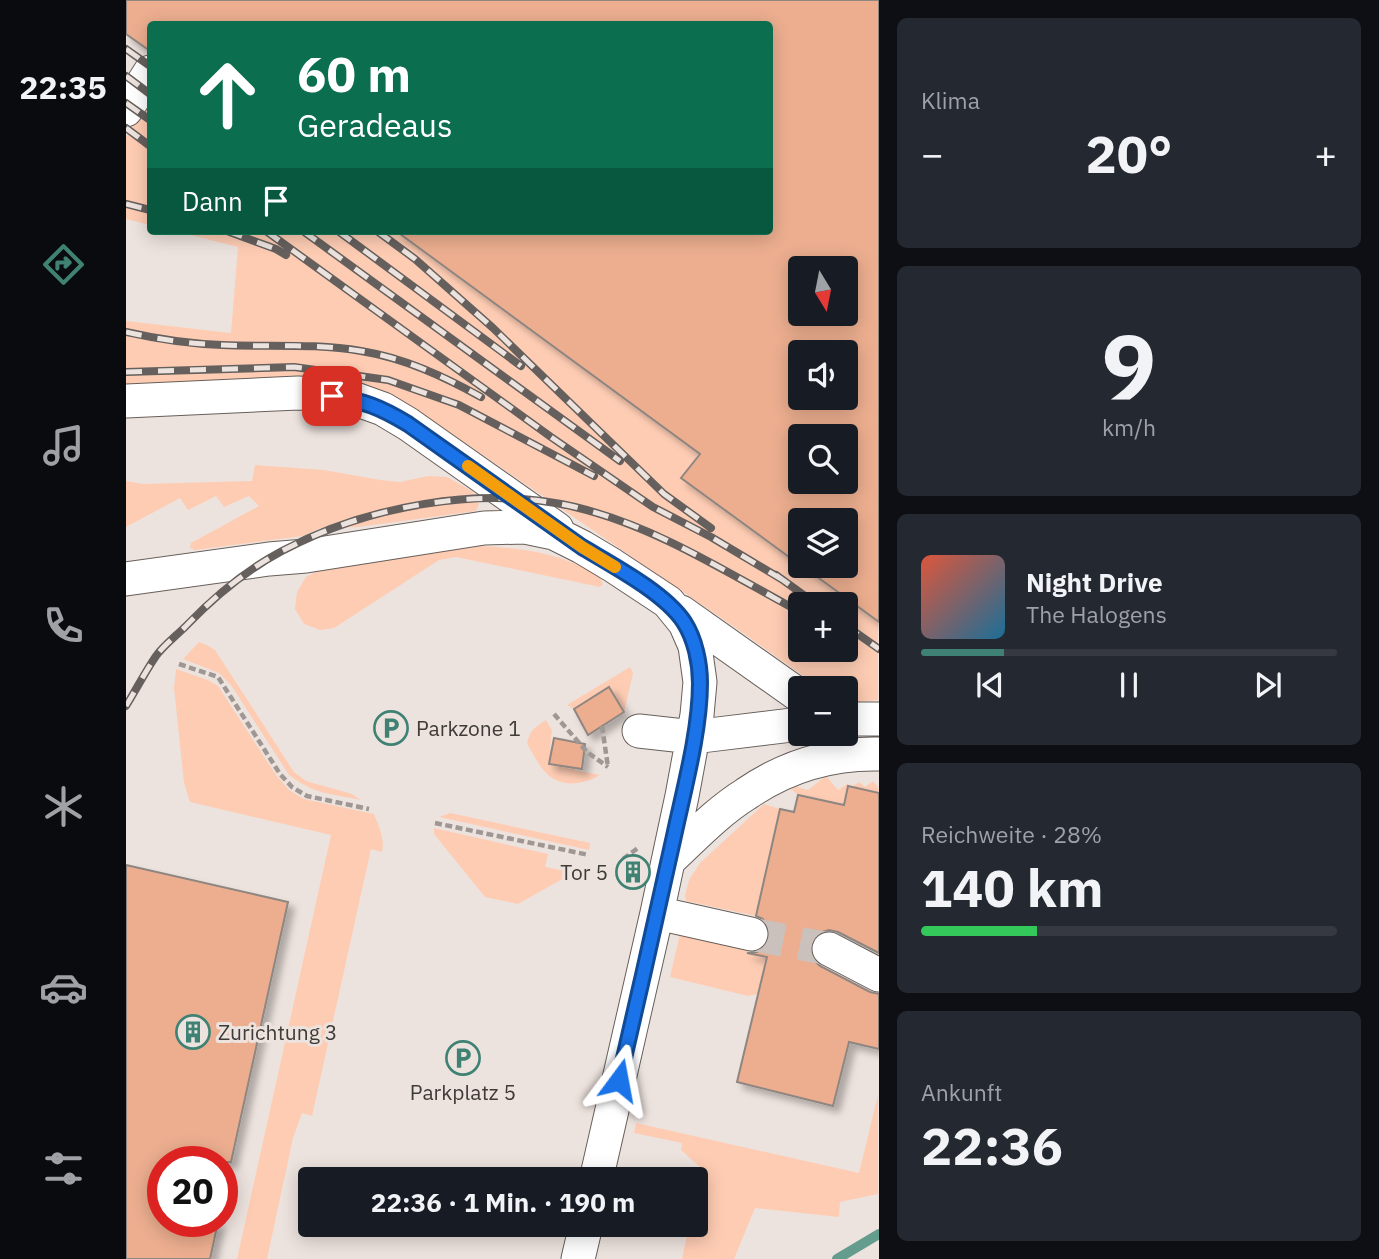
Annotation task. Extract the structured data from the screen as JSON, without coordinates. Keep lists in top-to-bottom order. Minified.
{"places":{"parking":["Parkzone 1","Parkplatz 5"],"building":["Tor 5","Zurichtung 3"]},"north":"bottom","page":{"tabs":"22:35","tile":["Klima",["9","km/h"],["Reichweite · 28%","140 km"],["Ankunft","22:36"]],"turn":["60 m","Geradeaus"],"heat":["−","20°","+"],"then":"Dann","map_buttons":["+","−"],"song":["Night Drive","The Halogens"],"limit":"20","trip":"22:36 · 1 Min. · 190 m"}}
